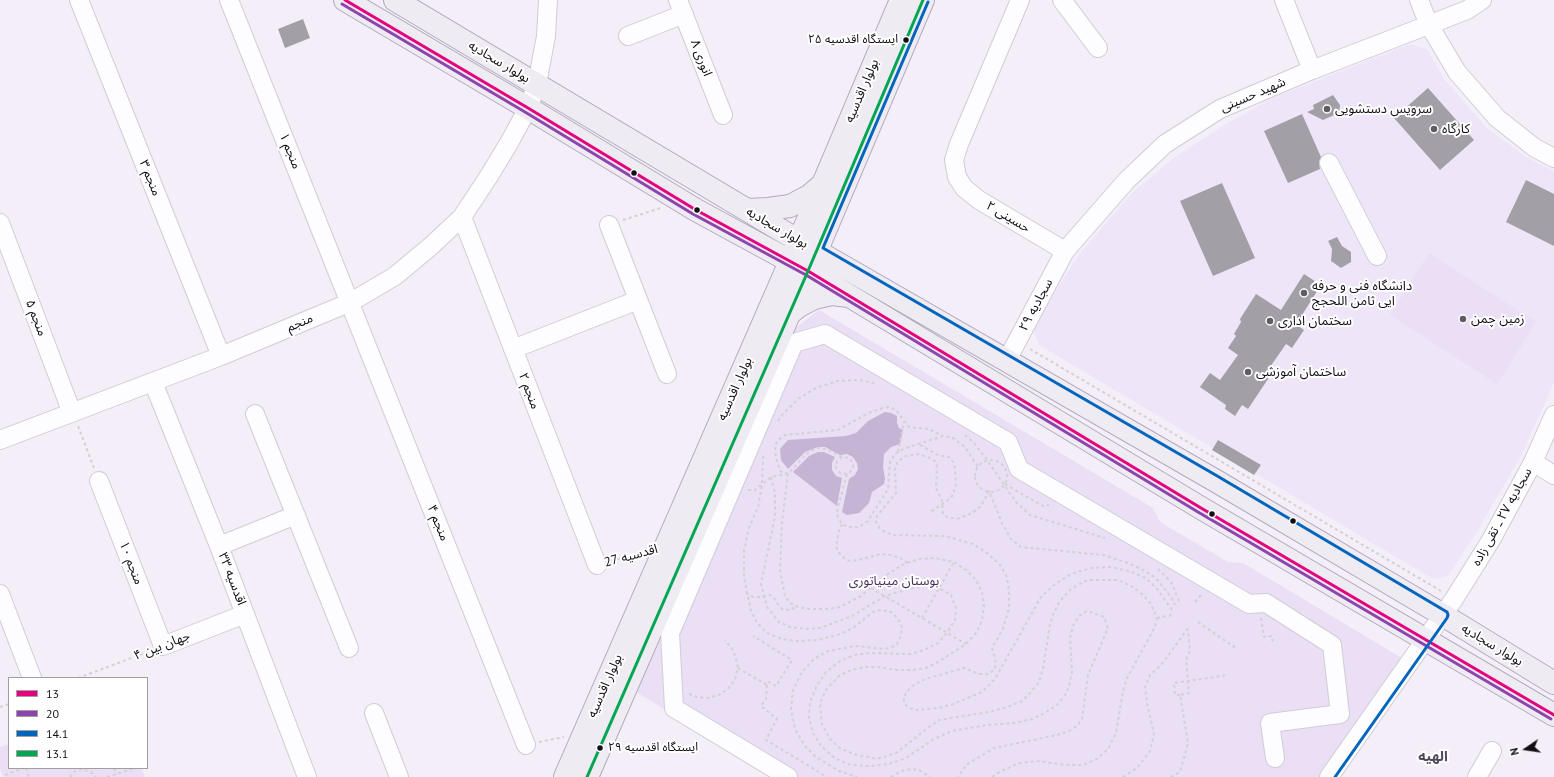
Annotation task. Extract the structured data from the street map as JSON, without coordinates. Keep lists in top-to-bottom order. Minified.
{"streets":{"main road":["بولوار سجادیه","بولوار اقدسیه"],"street":["انوری ۸","شهید حسینی","منجم ۱","منجم ۳","حسینی ۲","سجادیه ۲۹","منجم ۵","منجم","منجم ۲","سجادیه ۲۷ ـ تقی زاده","منجم ۴","منجم ۱۰","اقدسیه ۳۳","جهان بین ۴"],"path":["اقدسیه 27"]},"crossings":[["بولوار سجادیه","بولوار اقدسیه"],["بولوار سجادیه","سجادیه ۲۹"],["بولوار سجادیه","منجم"],["بولوار سجادیه","سجادیه ۲۷ ـ تقی زاده"],["بولوار اقدسیه","اقدسیه 27"],["شهید حسینی","حسینی ۲"],["شهید حسینی","سجادیه ۲۹"],["منجم ۱","منجم"],["منجم ۱","منجم ۴"],["منجم ۳","منجم"],["حسینی ۲","سجادیه ۲۹"],["منجم ۵","منجم"],["منجم","منجم ۲"],["منجم","منجم ۴"],["منجم","اقدسیه ۳۳"],["منجم ۲","اقدسیه 27"],["منجم ۱۰","جهان بین ۴"],["اقدسیه ۳۳","جهان بین ۴"]],"districts":["الهیه"],"parks":["بوستان مینیاتوری"],"places":["ایستگاه اقدسیه ۲۵","سرویس دستشویی","کارگاه","دانشگاه فنی و حرفه ایی ثامن اللحجج","زمین چمن","سختمان اداری","ساختمان آموزشی","ایستگاه اقدسیه ۲۹"],"lines":["transit line 13","transit line 13.1","transit line 14.1","transit line 20"],"legend":["13","20","14.1","13.1"],"north":"left"}
